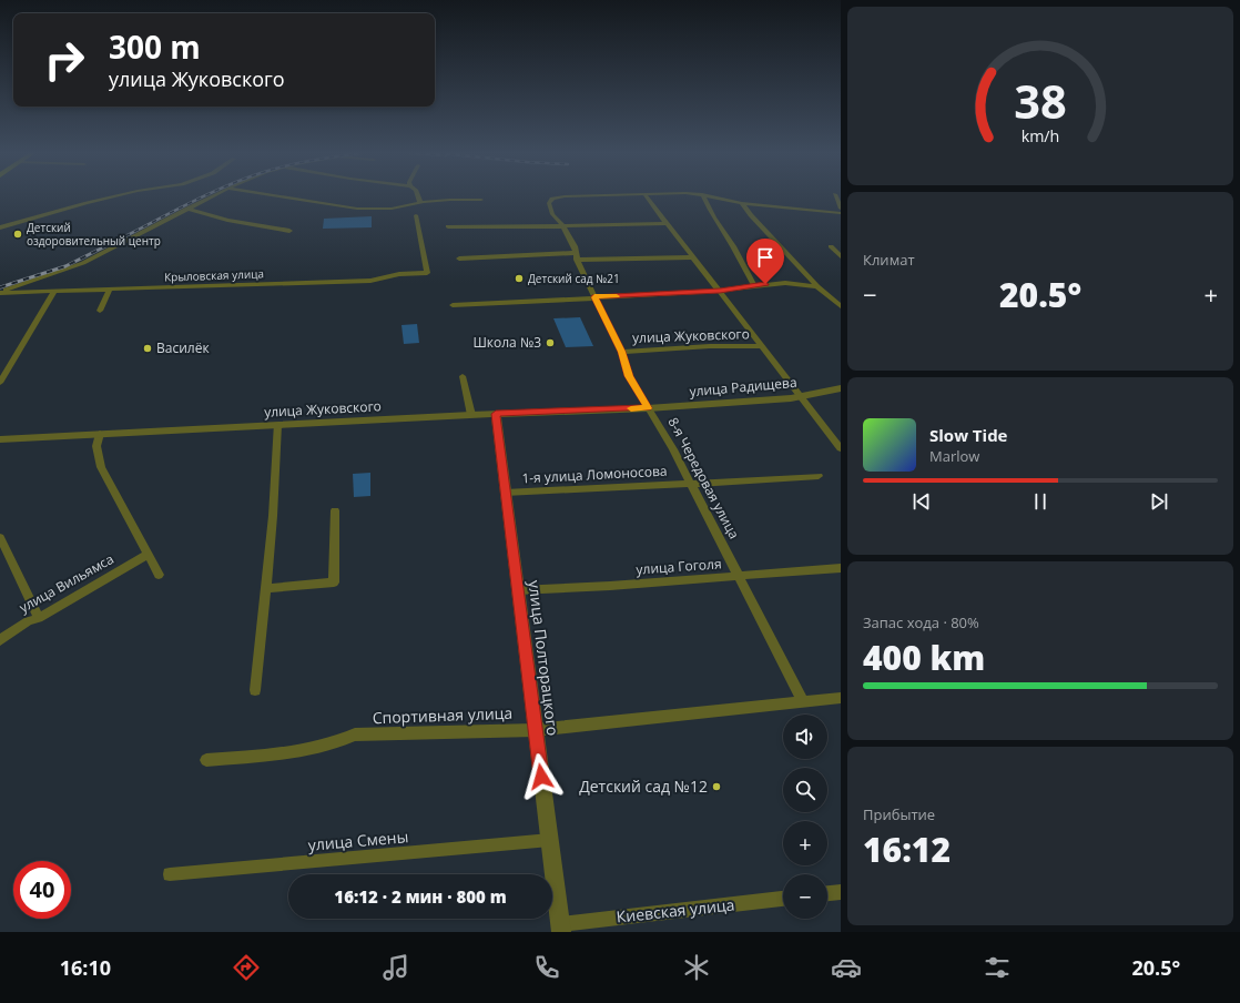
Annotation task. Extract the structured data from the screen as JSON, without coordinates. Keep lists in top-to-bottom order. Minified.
{"streets":{"street":["Крыловская улица","улица Жуковского","улица Радищева","1-я улица Ломоносова","8-я Чередовая улица","улица Гоголя","улица Вильямса","улица Полторацкого","Спортивная улица","улица Смены","Киевская улица"]},"crossings":[["улица Жуковского","улица Радищева"],["улица Жуковского","8-я Чередовая улица"],["улица Жуковского","улица Полторацкого"],["улица Радищева","8-я Чередовая улица"],["1-я улица Ломоносова","8-я Чередовая улица"],["1-я улица Ломоносова","улица Полторацкого"],["8-я Чередовая улица","улица Гоголя"],["8-я Чередовая улица","Спортивная улица"],["улица Гоголя","улица Полторацкого"],["улица Полторацкого","Спортивная улица"],["улица Полторацкого","улица Смены"],["улица Полторацкого","Киевская улица"]],"places":["Детский оздоровительный центр","Детский сад №21","Школа №3","Василёк","Детский сад №12"],"page":{"turn":["300 m","улица Жуковского"],"tile":["Климат",["Запас хода · 80%","400 km"],["Прибытие","16:12"]],"heat":["−","20.5°","+"],"song":["Slow Tide","Marlow"],"map_buttons":["+","−"],"limit":"40","trip":"16:12 · 2 мин · 800 m","tabs":["16:10","20.5°"],"gauge":["38","km/h"]}}
